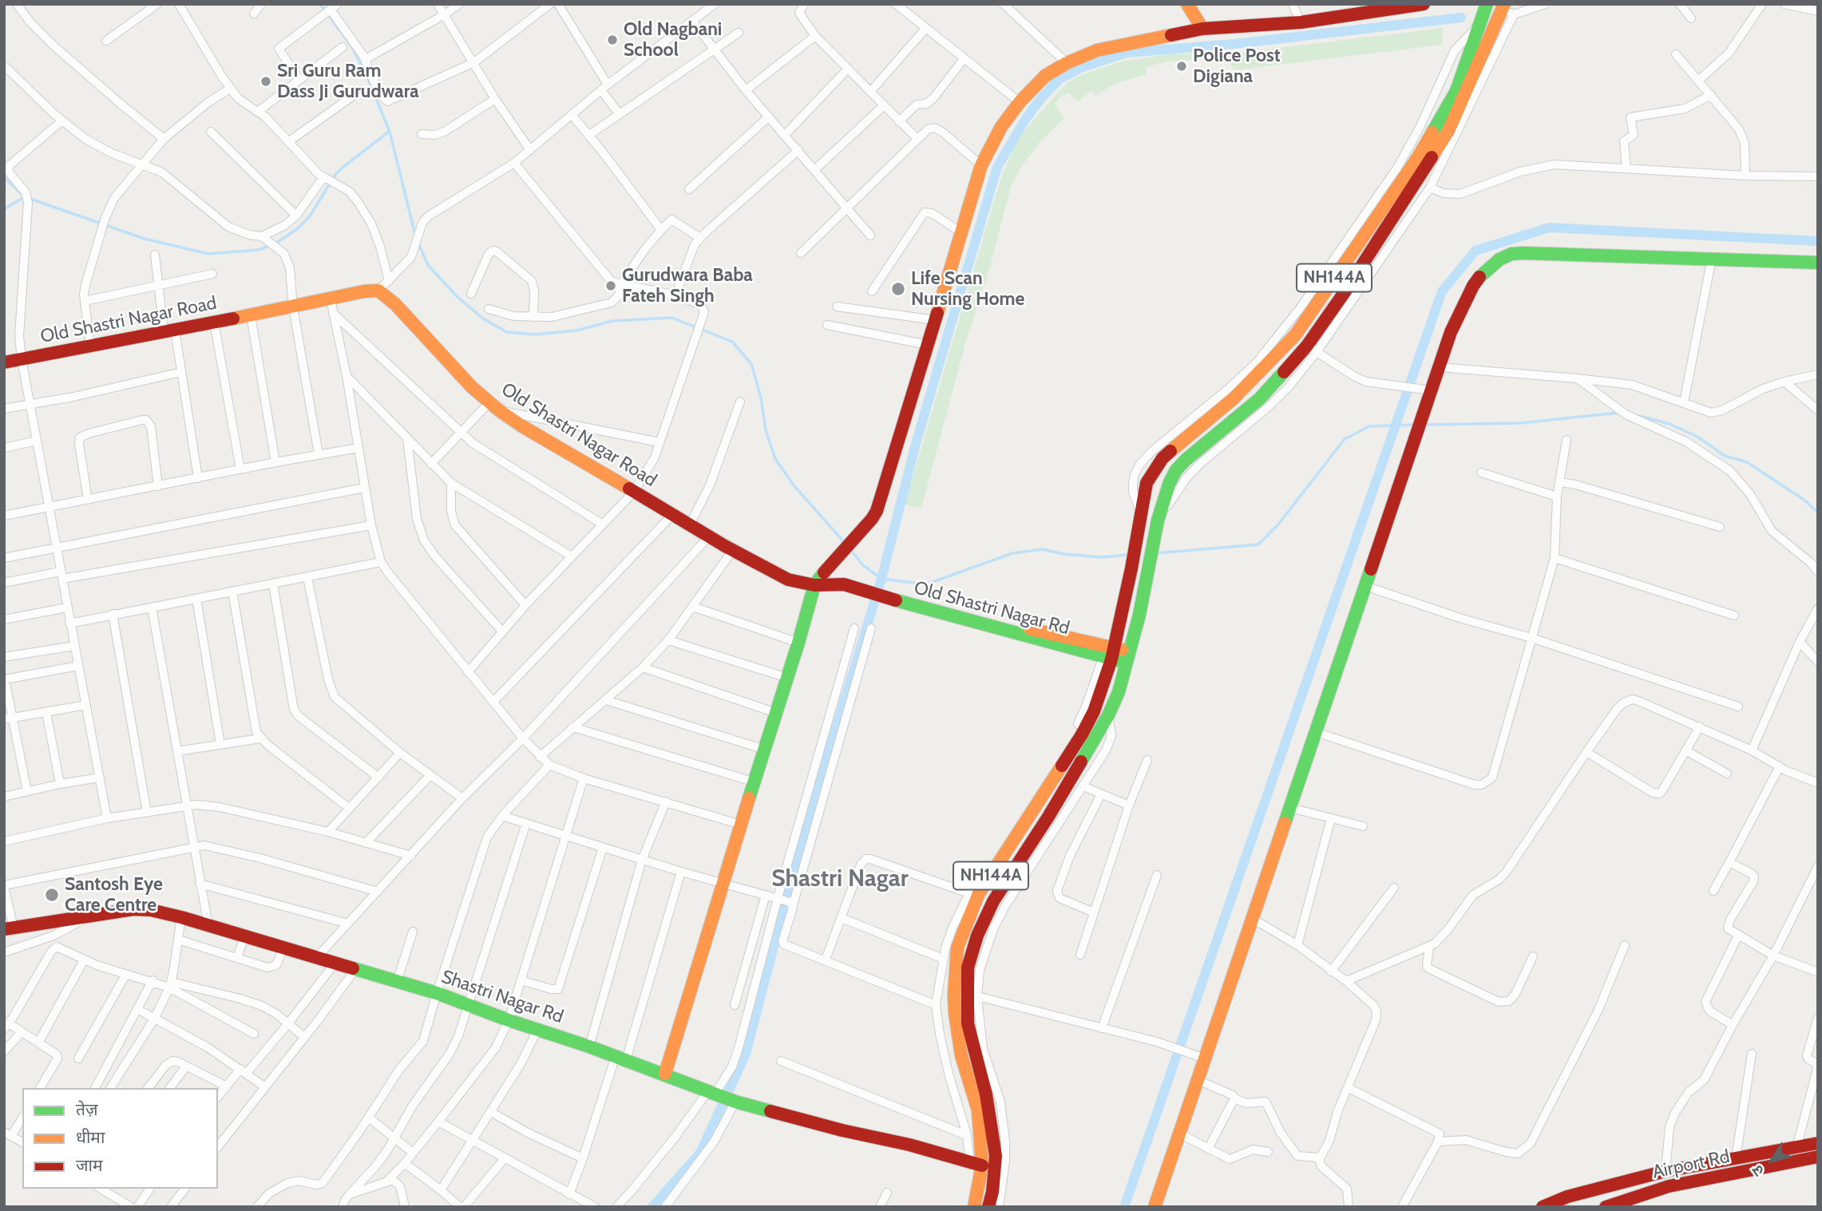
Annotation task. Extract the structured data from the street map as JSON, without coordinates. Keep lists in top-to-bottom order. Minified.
{"streets":{"main road":["NH144A","Old Shastri Nagar Road","Old Shastri Nagar Rd","Shastri Nagar Rd","Airport Rd"]},"crossings":[["NH144A","Old Shastri Nagar Rd"],["NH144A","Shastri Nagar Rd"],["Old Shastri Nagar Road","Old Shastri Nagar Rd"]],"districts":["Shastri Nagar"],"places":["Old Nagbani School","Police Post Digiana","Sri Guru Ram Dass Ji Gurudwara","Gurudwara Baba Fateh Singh","Life Scan Nursing Home","Santosh Eye Care Centre"],"legend":["तेज़","धीमा","जाम"],"north":"bottom left"}
